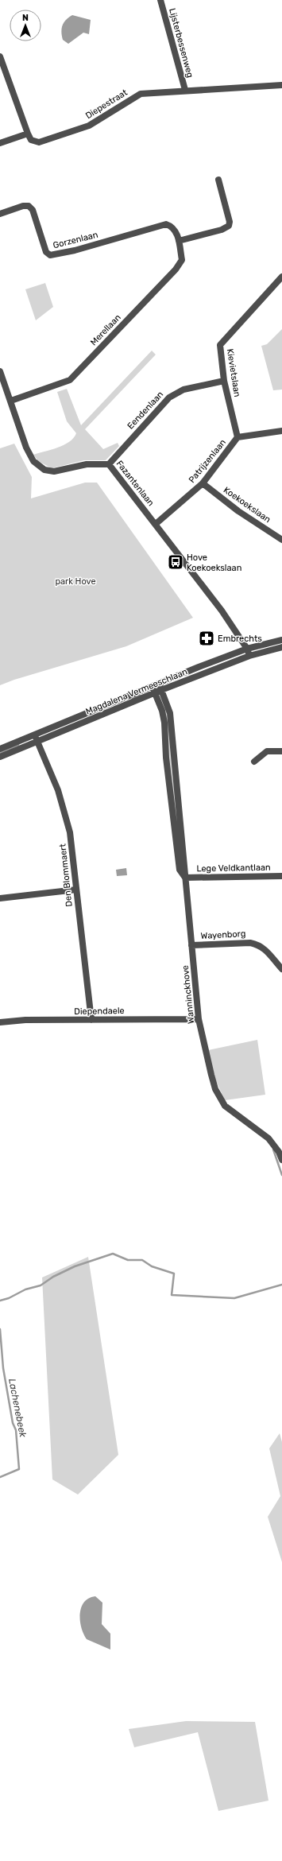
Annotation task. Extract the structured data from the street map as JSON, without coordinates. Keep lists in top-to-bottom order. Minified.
{"streets":{"street":["Lijsterbessenweg","Diepestraat","Gorzenlaan","Merellaan","Kievietslaan","Eendenlaan","Patrijzenlaan","Fazantenlaan","Koekoekslaan","Magdalena Vermeeschlaan","Lege Veldkantlaan","Den Blommaert","Wayenborg","Wanninckhove","Diependaele"]},"crossings":[["Lijsterbessenweg","Diepestraat"],["Gorzenlaan","Merellaan"],["Merellaan","Fazantenlaan"],["Kievietslaan","Eendenlaan"],["Kievietslaan","Patrijzenlaan"],["Eendenlaan","Fazantenlaan"],["Patrijzenlaan","Fazantenlaan"],["Patrijzenlaan","Koekoekslaan"],["Fazantenlaan","Magdalena Vermeeschlaan"],["Magdalena Vermeeschlaan","Den Blommaert"],["Magdalena Vermeeschlaan","Wanninckhove"],["Lege Veldkantlaan","Wanninckhove"],["Den Blommaert","Diependaele"],["Wayenborg","Wanninckhove"],["Wanninckhove","Diependaele"]],"water":["Lachenebeek"],"parks":["park Hove"],"places":{"bus stop":["Hove Koekoekslaan"],"pharmacy":["Embrechts"]},"north":"top"}
